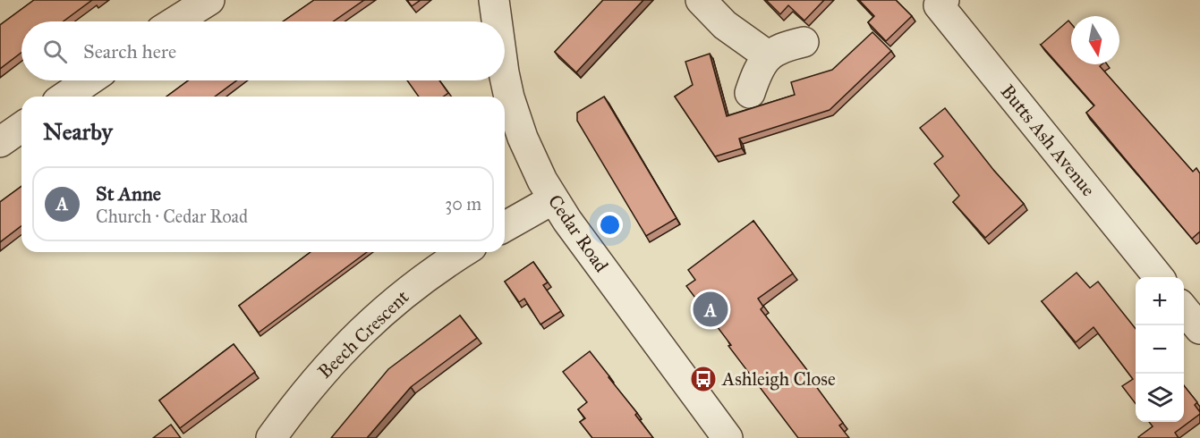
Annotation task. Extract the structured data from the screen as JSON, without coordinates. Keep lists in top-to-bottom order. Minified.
{"streets":{"street":["Butts Ash Avenue","Cedar Road","Beech Crescent"]},"places":{"bus stop":["Ashleigh Close"]},"north":"bottom","page":{"search":"Search here","heading":"Nearby","list":[{"mark":"A","name":"St Anne","note":"Church · Cedar Road","value":"30 m"}],"map_buttons":["+","−"],"pins":"A"}}
